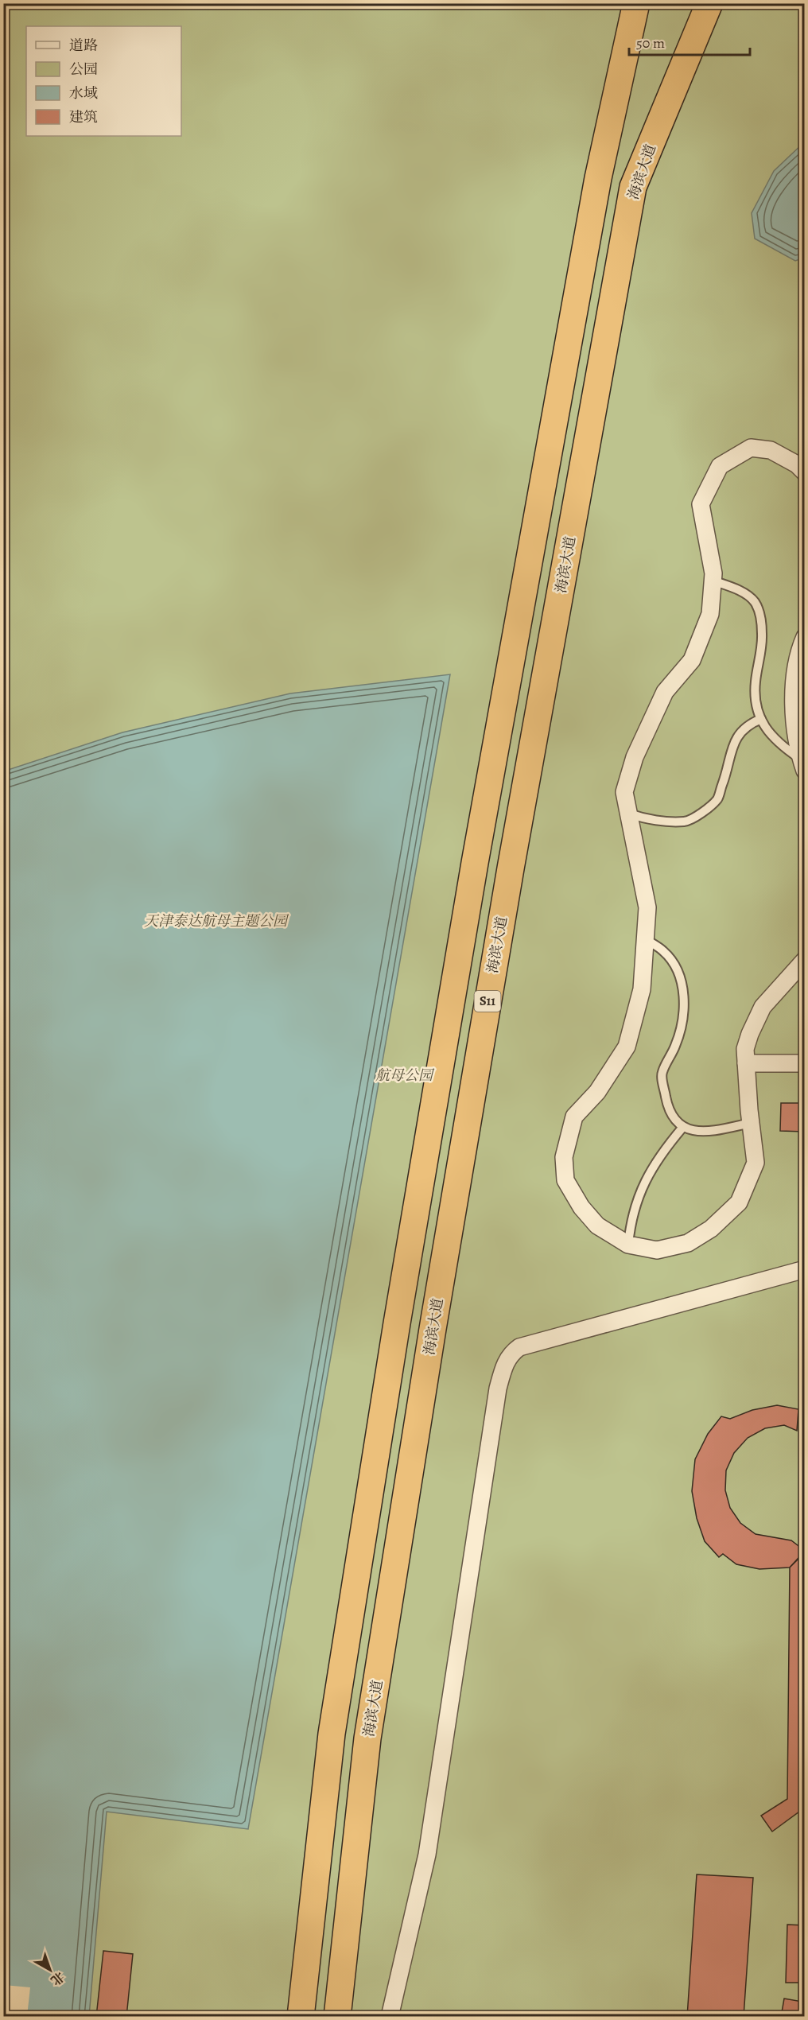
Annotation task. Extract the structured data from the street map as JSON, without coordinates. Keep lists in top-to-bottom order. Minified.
{"streets":{"highway":["海滨大道","S11"]},"parks":["天津泰达航母主题公园","航母公园"],"legend":["道路","公园","水域","建筑"],"scale_bar":"50 m","north":"bottom right"}
